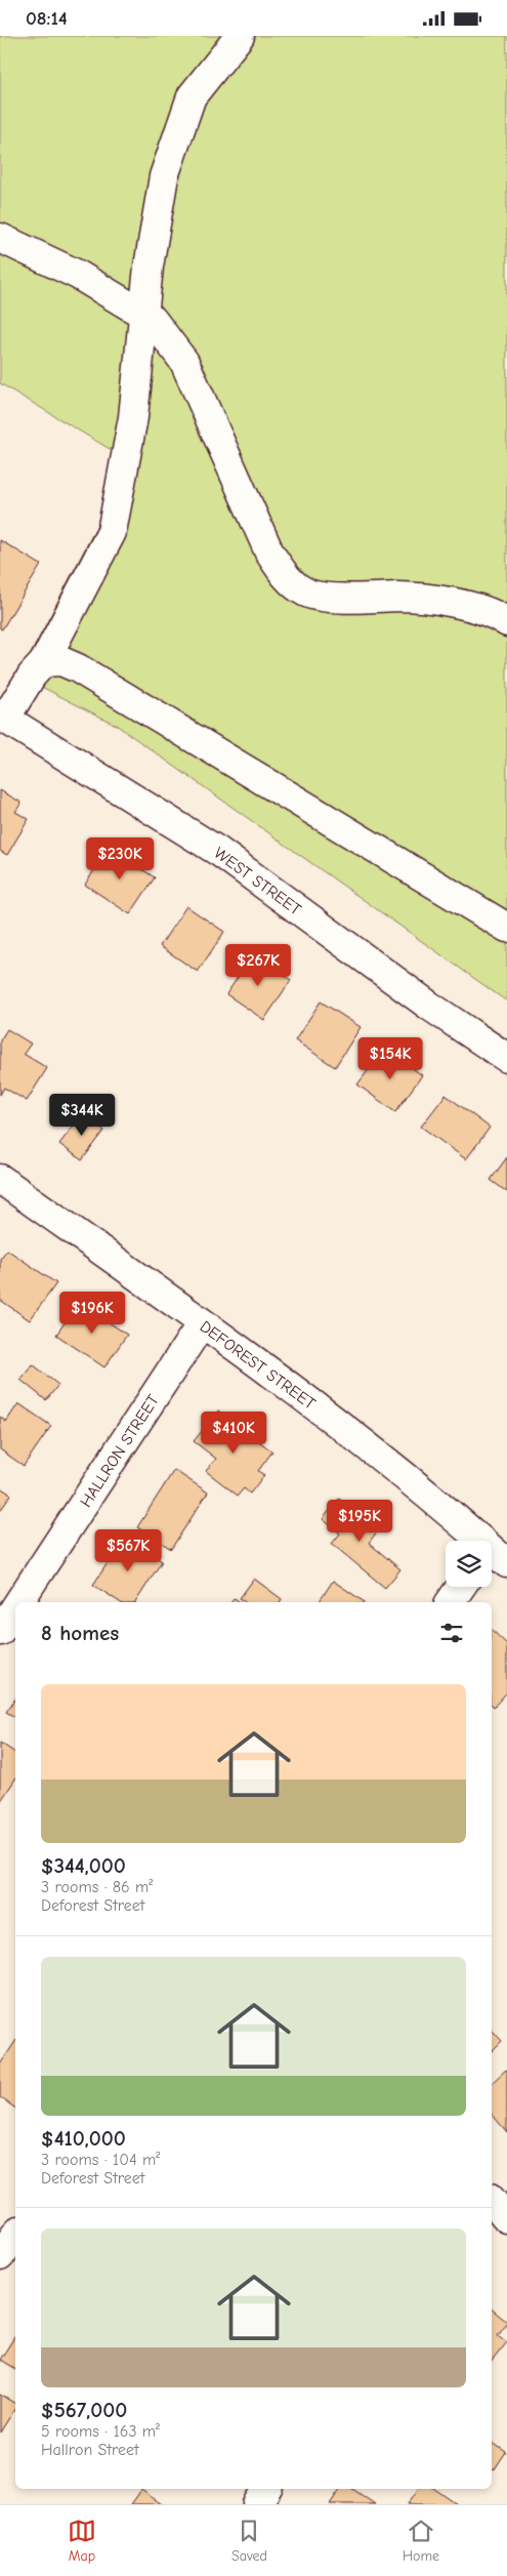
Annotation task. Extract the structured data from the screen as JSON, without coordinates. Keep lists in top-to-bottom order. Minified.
{"streets":{"street":["WEST STREET","DEFOREST STREET","HALLRON STREET"]},"crossings":[["DEFOREST STREET","HALLRON STREET"]],"page":{"status":"08:14","price":["$230K","$267K","$154K","$344K","$196K","$410K","$195K","$567K"],"heading":"8 homes","list":[{"name":"$344,000","note":"3 rooms · 86 m² · Deforest Street"},{"name":"$410,000","note":"3 rooms · 104 m² · Deforest Street"},{"name":"$567,000","note":"5 rooms · 163 m² · Hallron Street"}],"tabs":["Map","Saved","Home"]}}
